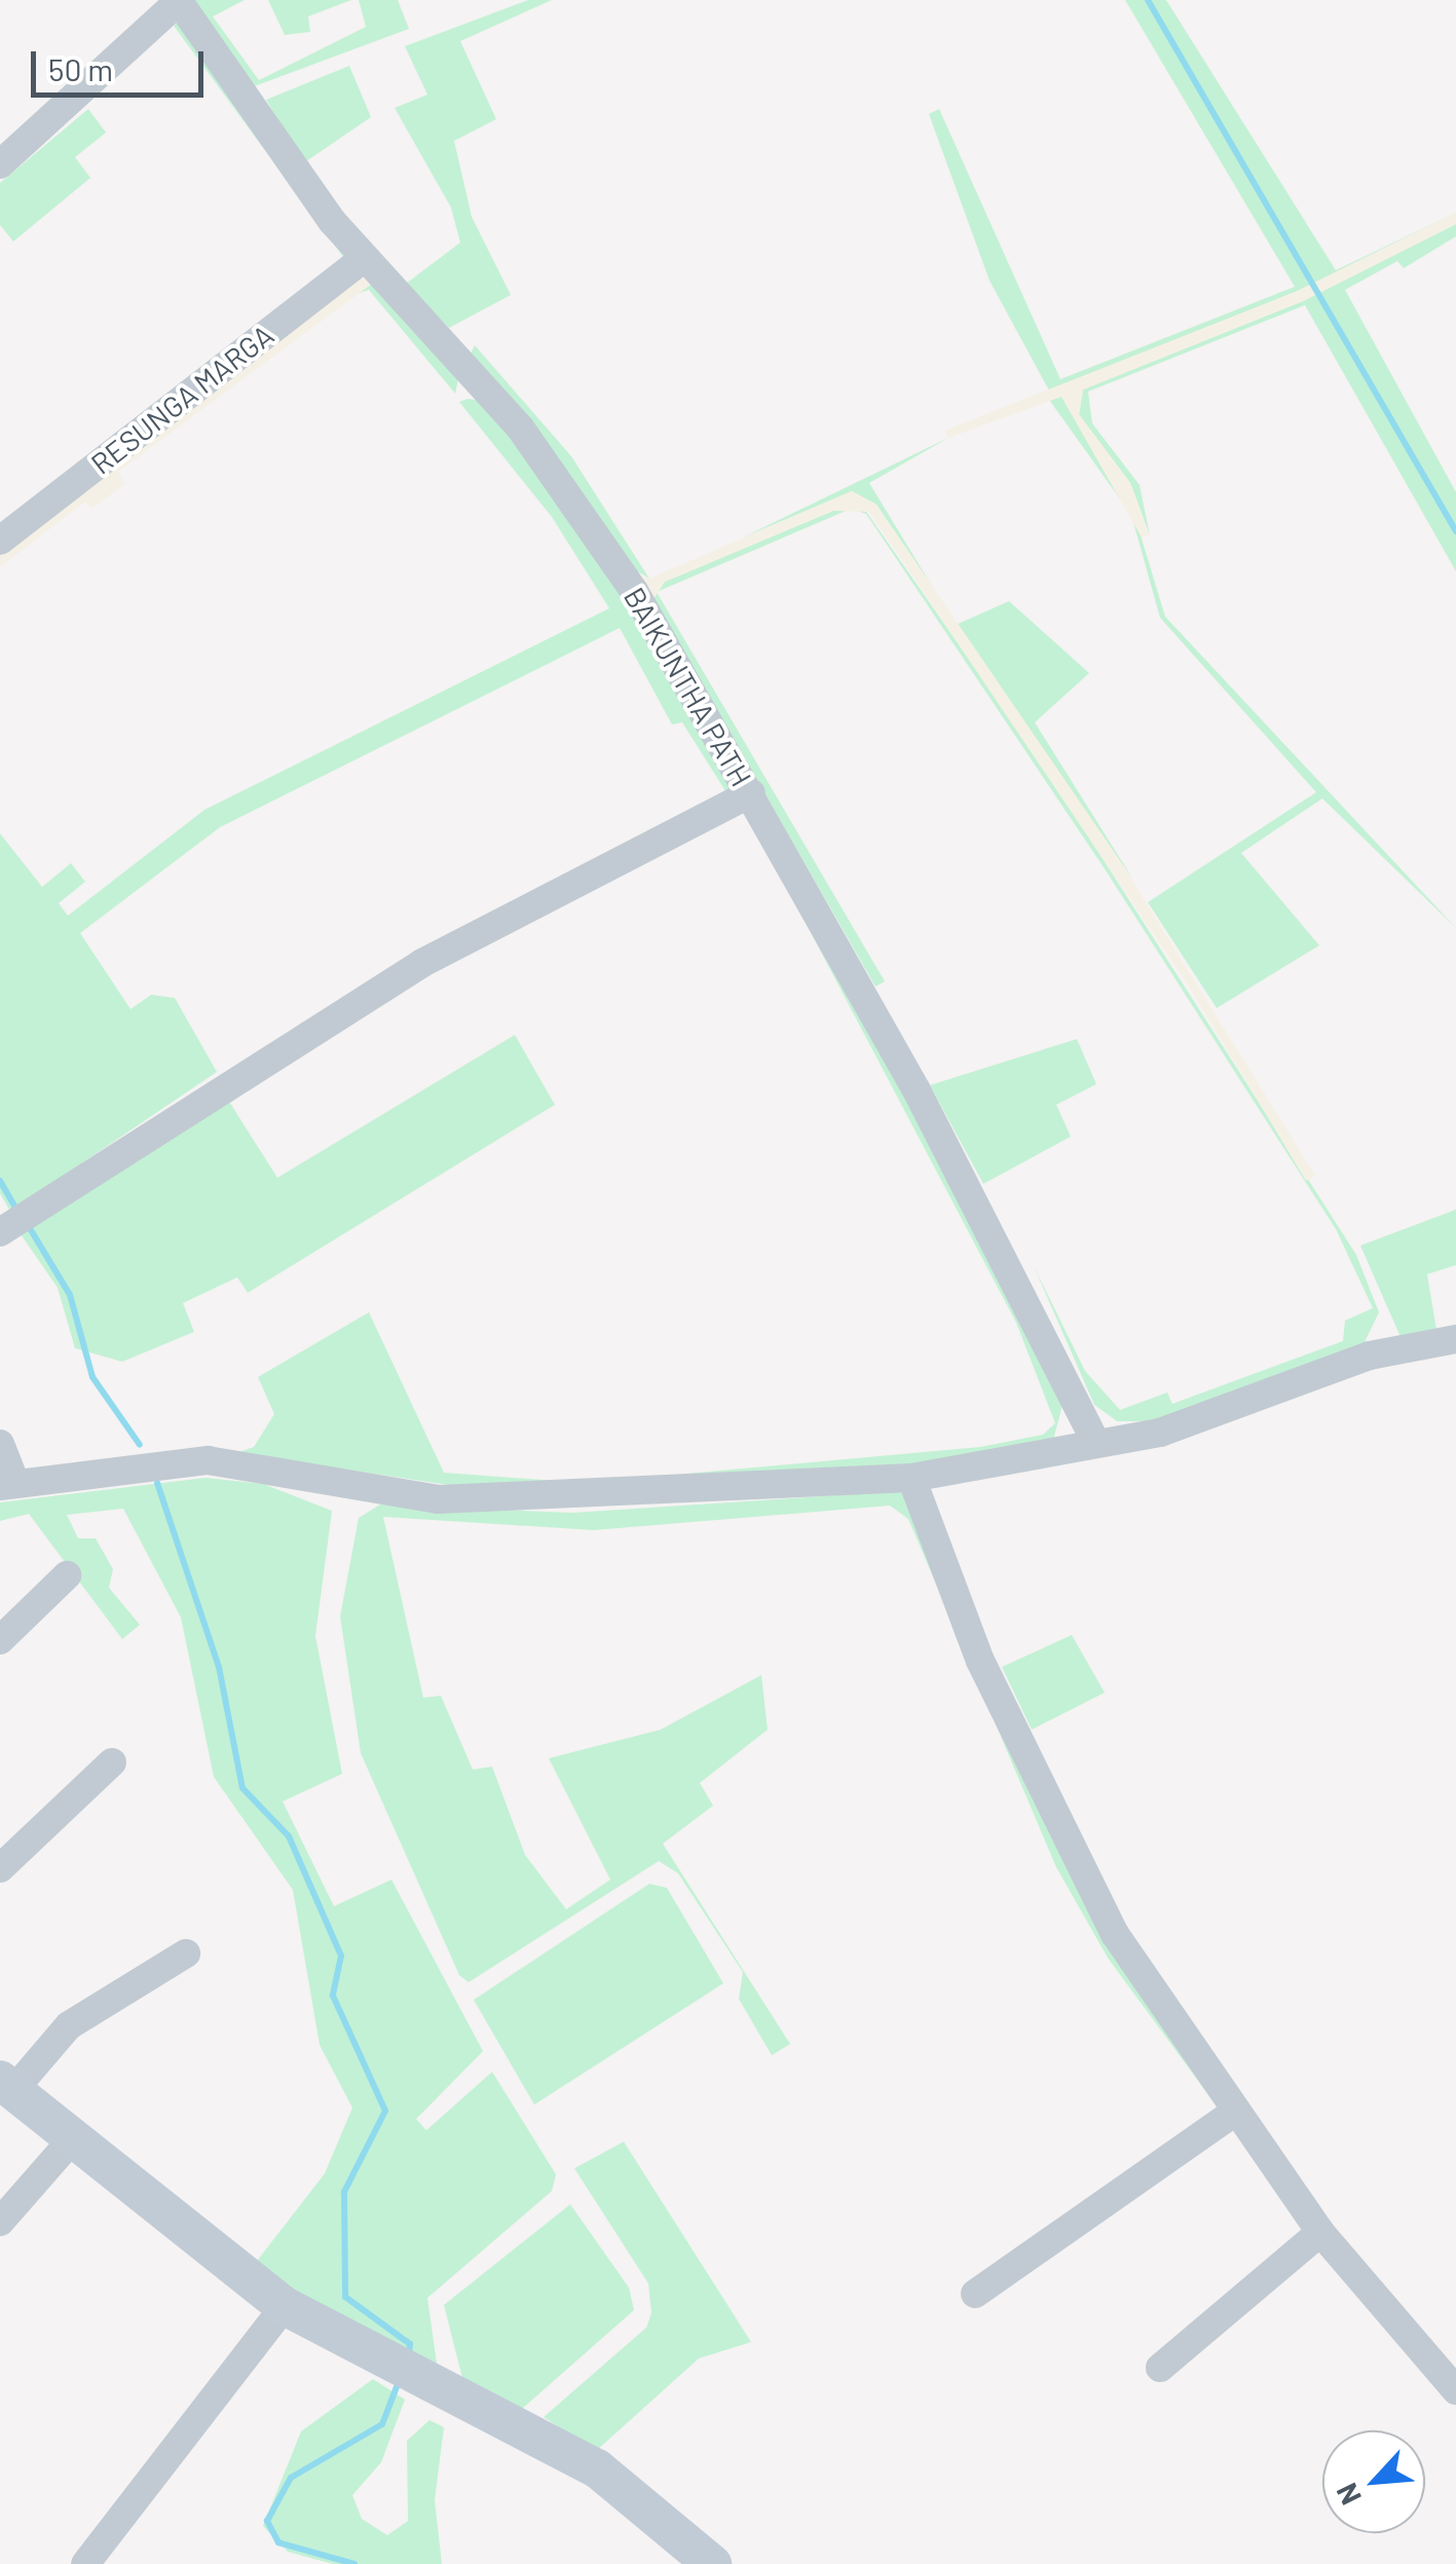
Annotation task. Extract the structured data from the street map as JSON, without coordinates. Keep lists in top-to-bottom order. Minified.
{"streets":{"street":["RESUNGA MARGA","BAIKUNTHA PATH"]},"crossings":[["RESUNGA MARGA","BAIKUNTHA PATH"]],"scale_bar":"50 m","north":"bottom left"}
